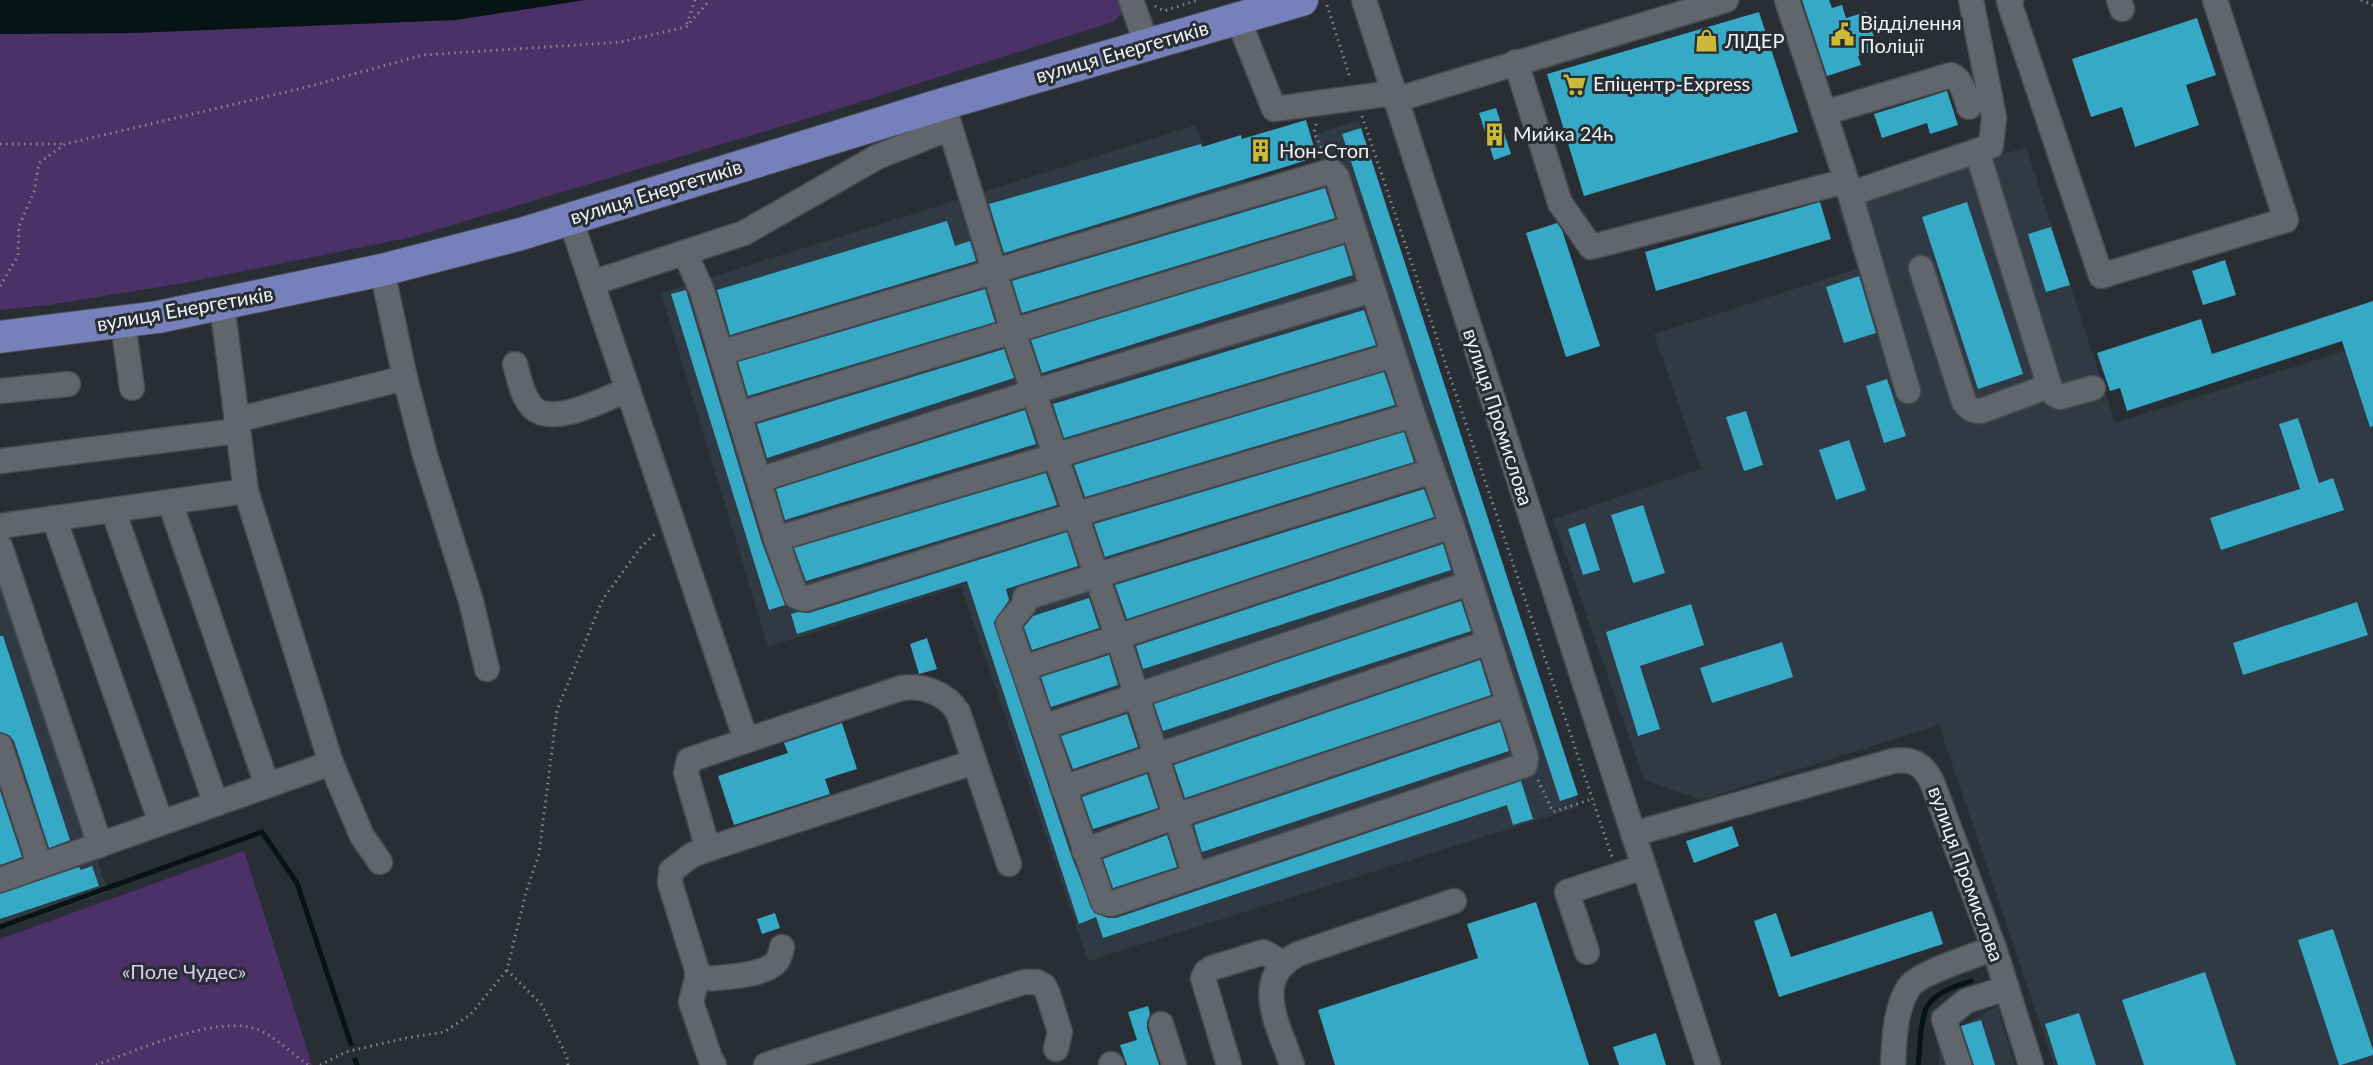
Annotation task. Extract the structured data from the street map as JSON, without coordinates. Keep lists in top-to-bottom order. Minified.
{"streets":{"main road":["вулиця Енергетиків"],"street":["вулиця Промислова"]},"parks":["«Поле Чудес»"],"places":{"public building":["Відділення Поліції"],"shop":["ЛІДЕР"],"supermarket":["Епіцентр-Express"],"building":["Мийка 24һ","Нон-Стоп"]}}
